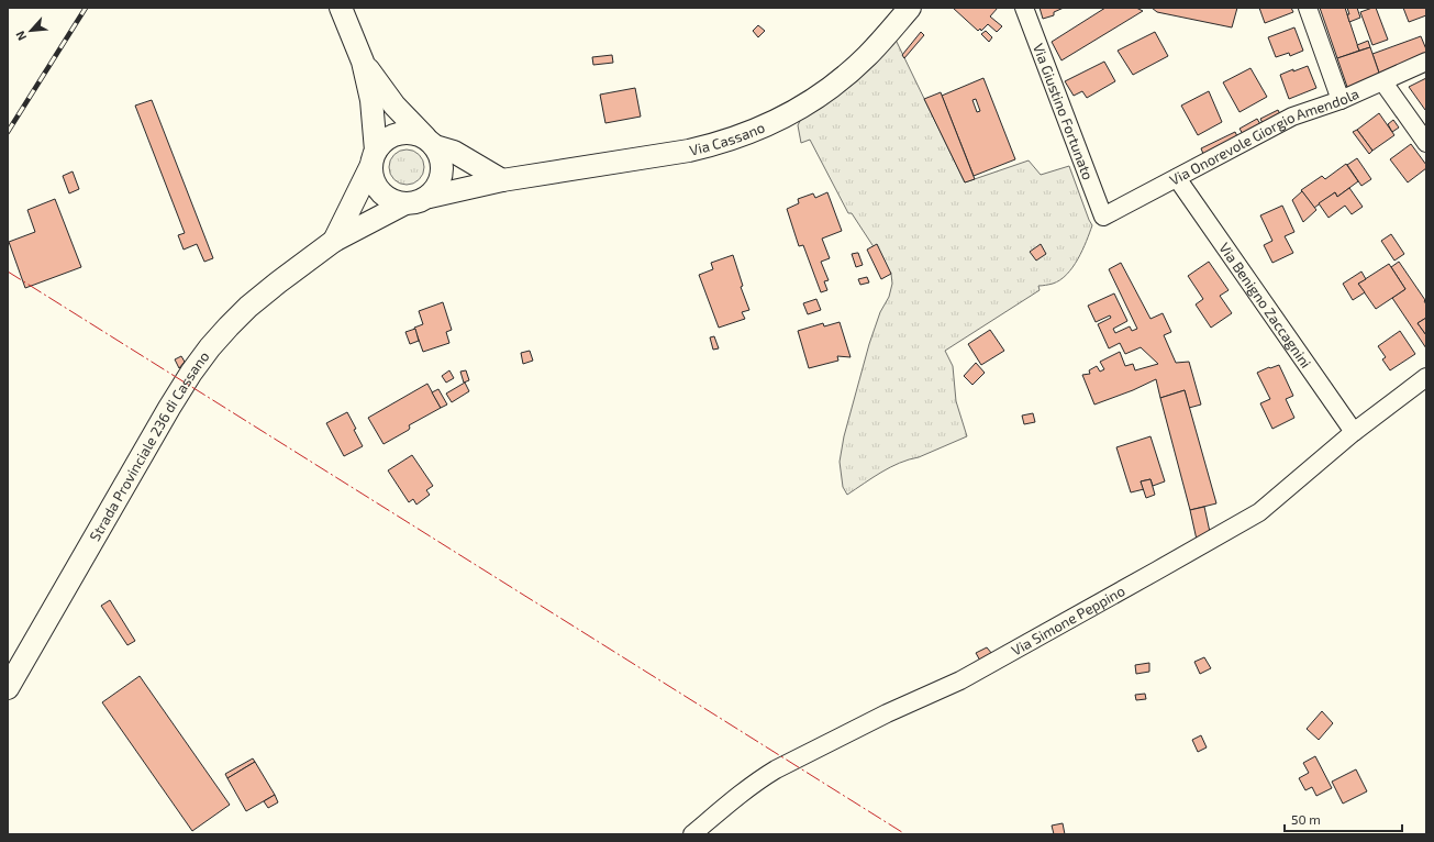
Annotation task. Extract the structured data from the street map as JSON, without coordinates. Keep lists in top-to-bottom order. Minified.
{"streets":{"main road":["Via Cassano","Strada Provinciale 236 di Cassano"],"street":["Via Giustino Fortunato","Via Onorevole Giorgio Amendola","Via Benigno Zaccagnini","Via Simone Peppino"]},"crossings":[["Via Giustino Fortunato","Via Onorevole Giorgio Amendola"],["Via Cassano","Strada Provinciale 236 di Cassano"],["Via Onorevole Giorgio Amendola","Via Benigno Zaccagnini"],["Via Benigno Zaccagnini","Via Simone Peppino"]],"scale_bar":"50 m","north":"bottom left"}
